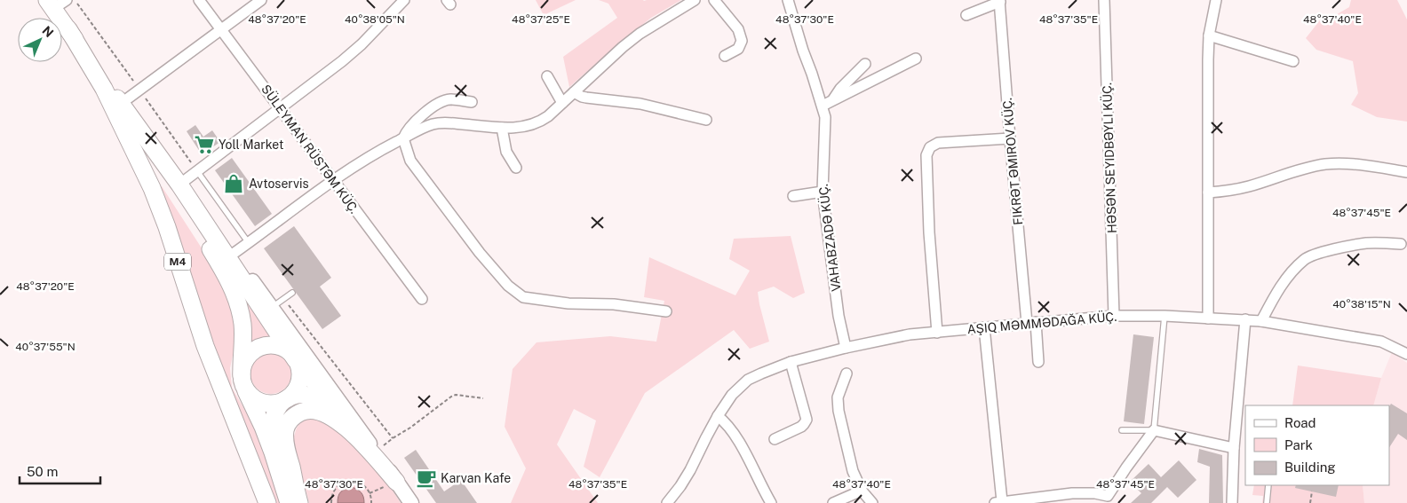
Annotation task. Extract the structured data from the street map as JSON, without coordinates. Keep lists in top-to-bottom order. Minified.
{"streets":{"highway":["M4"],"street":["SÜLEYMAN RÜSTƏM KÜÇ.","HƏSƏN SEYIDBƏYLI KÜÇ.","FIKRƏT ƏMIROV KÜÇ.","VAHABZADƏ KÜÇ."]},"places":{"supermarket":["Yoll Market"],"shop":["Avtoservis"],"cafe":["Karvan Kafe"]},"legend":["Road","Park","Building"],"scale_bar":"50 m","north":"top right","coordinates":["40°38'05\"N","48°37'40\"E","48°37'20\"E","48°37'25\"E","48°37'30\"E","48°37'35\"E","48°37'45\"E","40°38'15\"N","40°37'55\"N"]}
